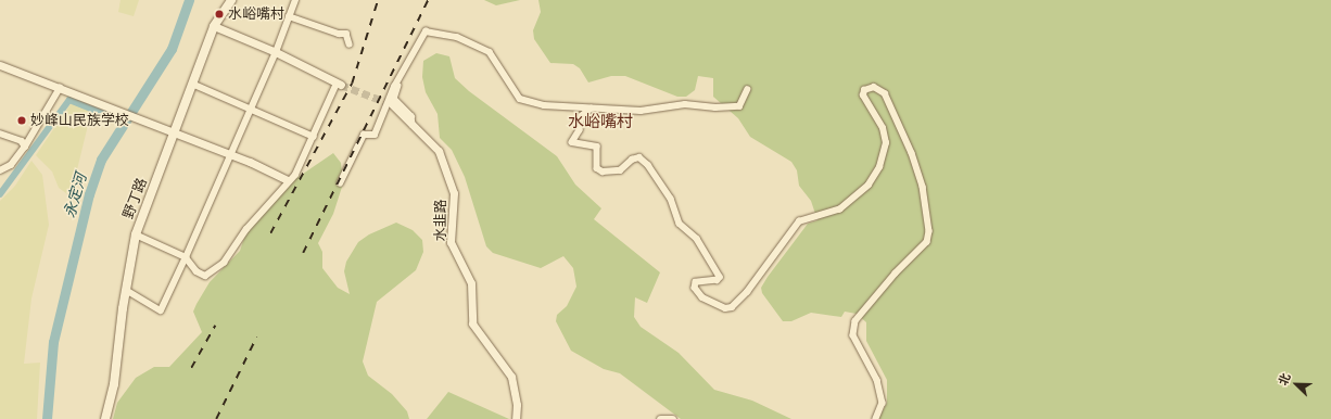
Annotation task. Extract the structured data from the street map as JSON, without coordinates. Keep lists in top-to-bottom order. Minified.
{"streets":{"main road":["野丁路"],"street":["水韭路"]},"districts":["水峪嘴村"],"water":["永定河"],"places":["水峪嘴村","妙峰山民族学校"],"north":"top left"}
